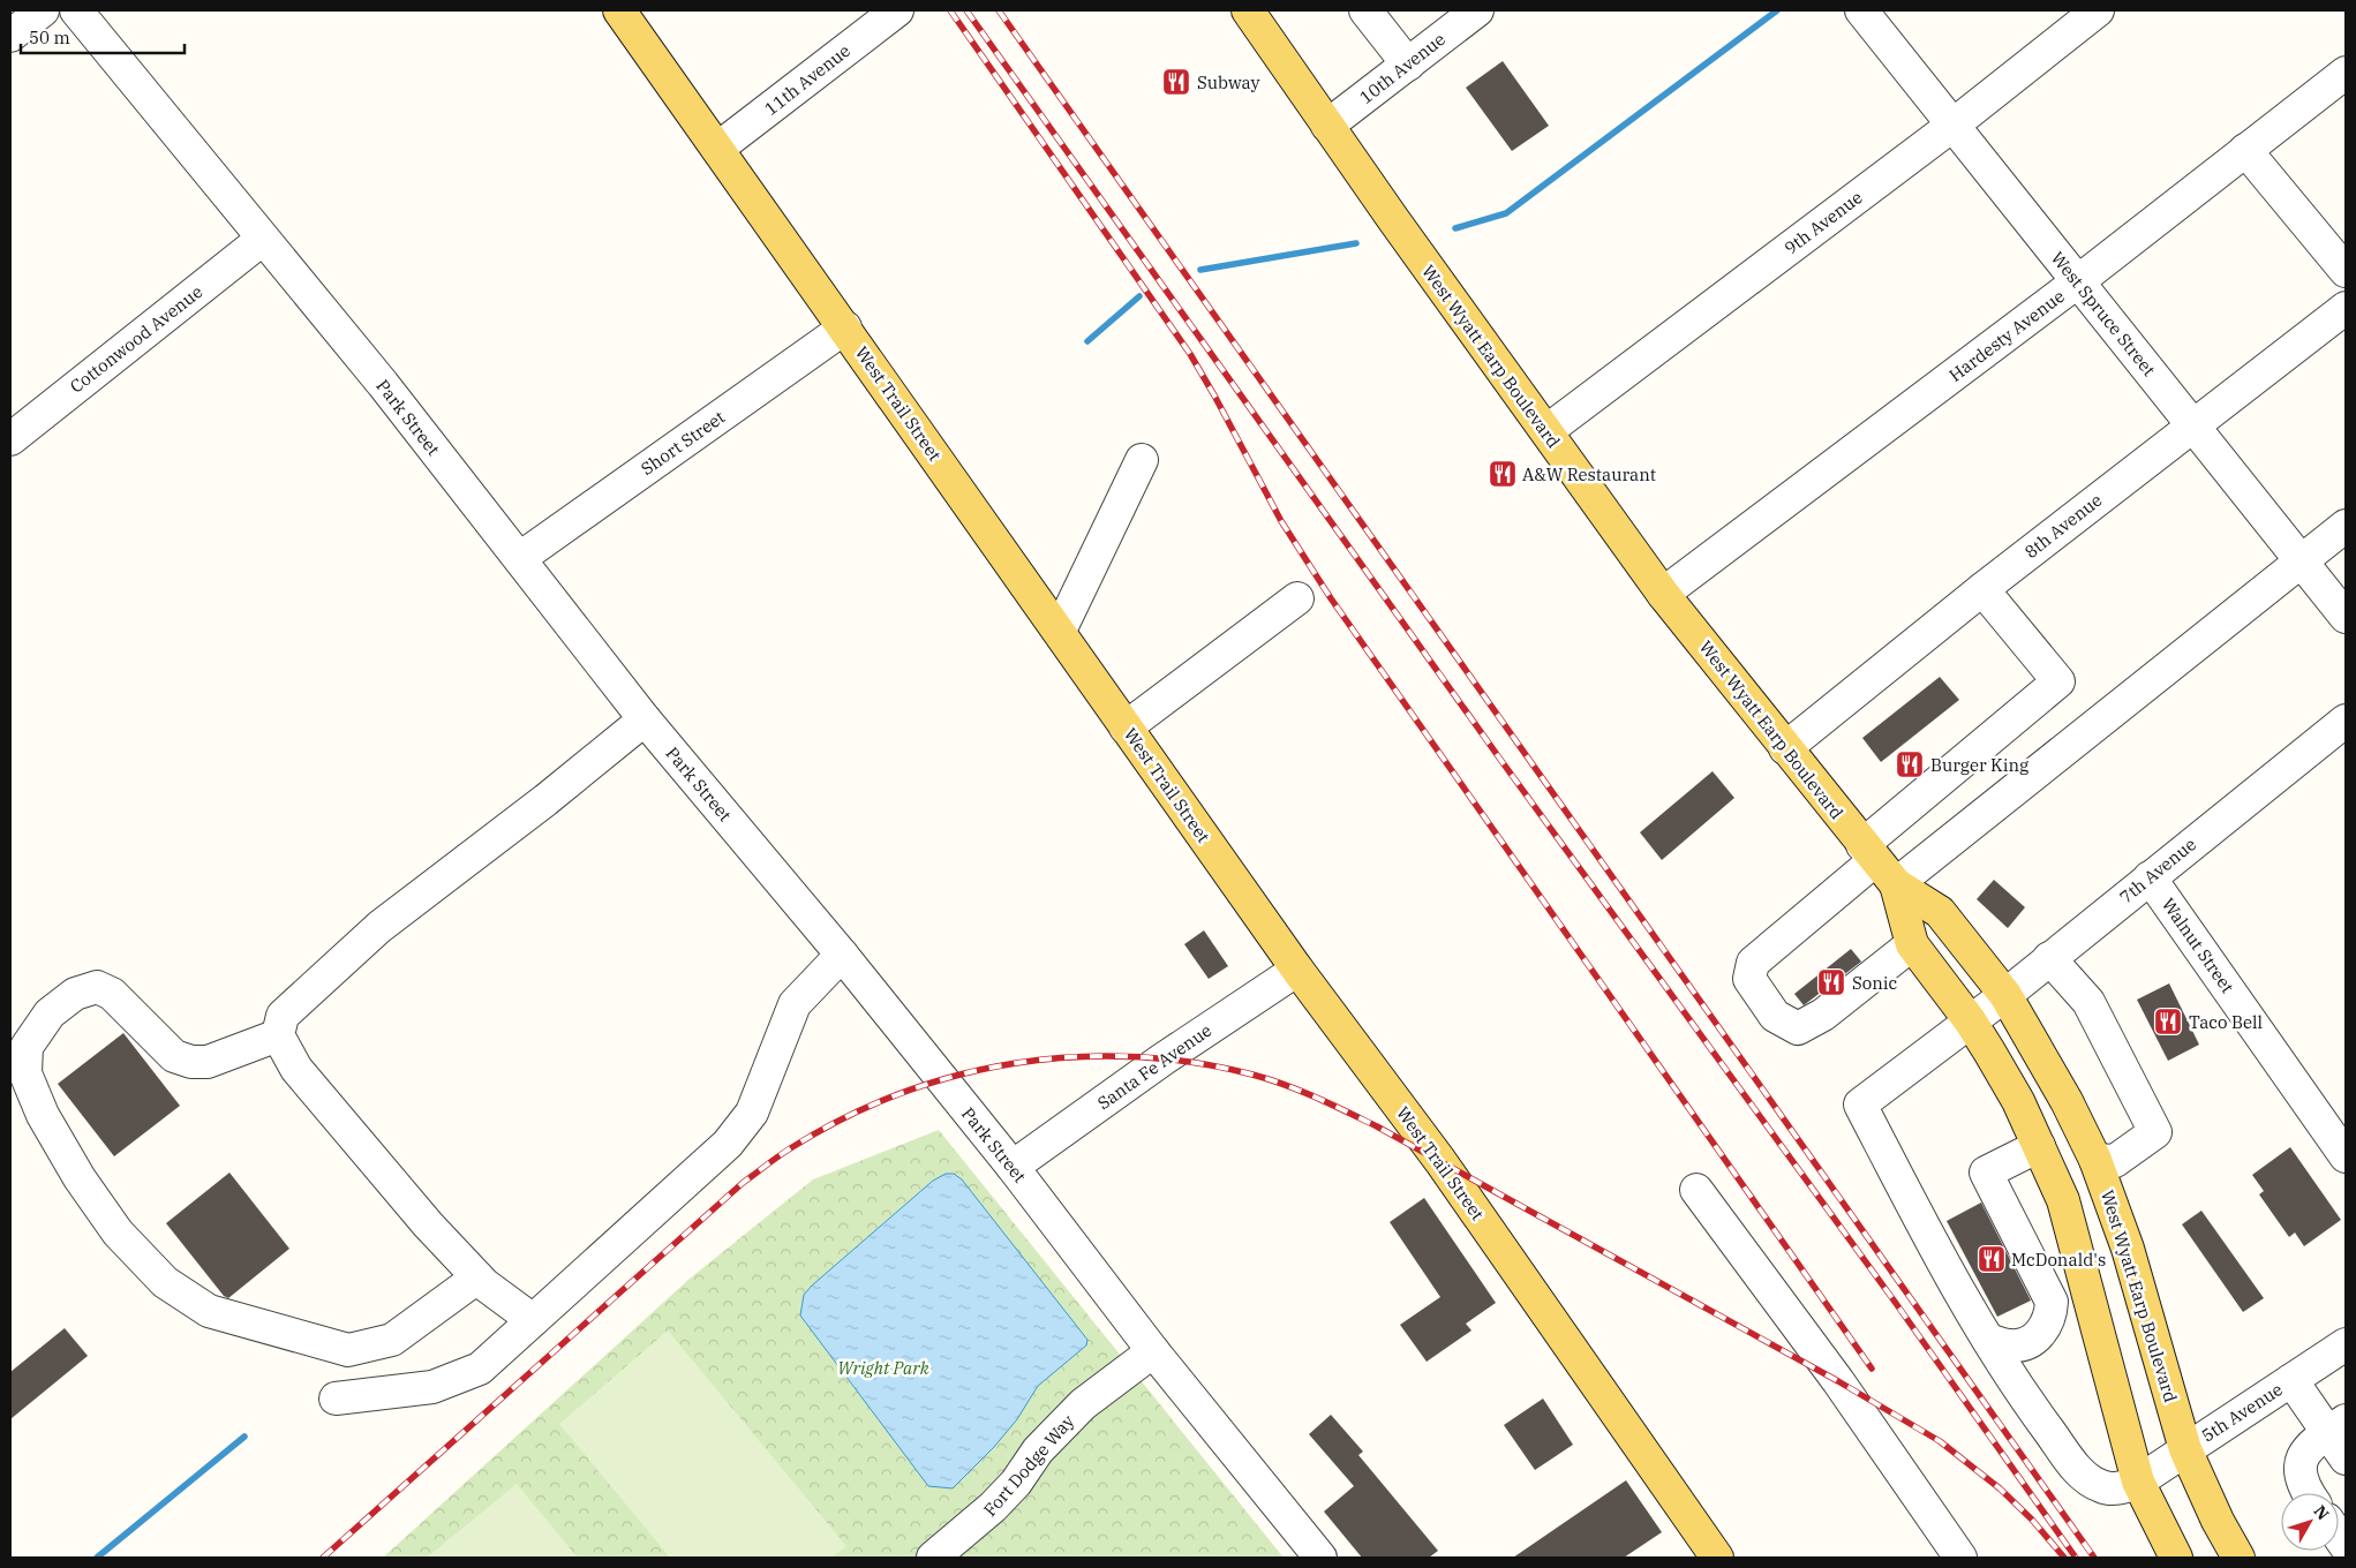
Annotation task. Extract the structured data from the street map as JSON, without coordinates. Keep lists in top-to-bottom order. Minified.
{"streets":{"main road":["West Wyatt Earp Boulevard","West Trail Street"],"street":["10th Avenue","11th Avenue","9th Avenue","West Spruce Street","Hardesty Avenue","Cottonwood Avenue","Park Street","Short Street","8th Avenue","7th Avenue","Walnut Street","Santa Fe Avenue","5th Avenue","Fort Dodge Way"]},"crossings":[["10th Avenue","West Wyatt Earp Boulevard"],["11th Avenue","West Trail Street"],["9th Avenue","West Spruce Street"],["9th Avenue","West Wyatt Earp Boulevard"],["West Spruce Street","Hardesty Avenue"],["West Spruce Street","8th Avenue"],["Hardesty Avenue","West Wyatt Earp Boulevard"],["Cottonwood Avenue","Park Street"],["West Wyatt Earp Boulevard","8th Avenue"],["West Wyatt Earp Boulevard","7th Avenue"],["West Wyatt Earp Boulevard","5th Avenue"],["West Trail Street","Short Street"],["West Trail Street","Santa Fe Avenue"],["Park Street","Short Street"],["Park Street","Santa Fe Avenue"],["Park Street","Fort Dodge Way"],["7th Avenue","Walnut Street"]],"parks":["Wright Park"],"places":{"restaurant":["Subway","A&W Restaurant","Burger King","Sonic","Taco Bell","McDonald's"]},"scale_bar":"50 m","north":"top right"}
